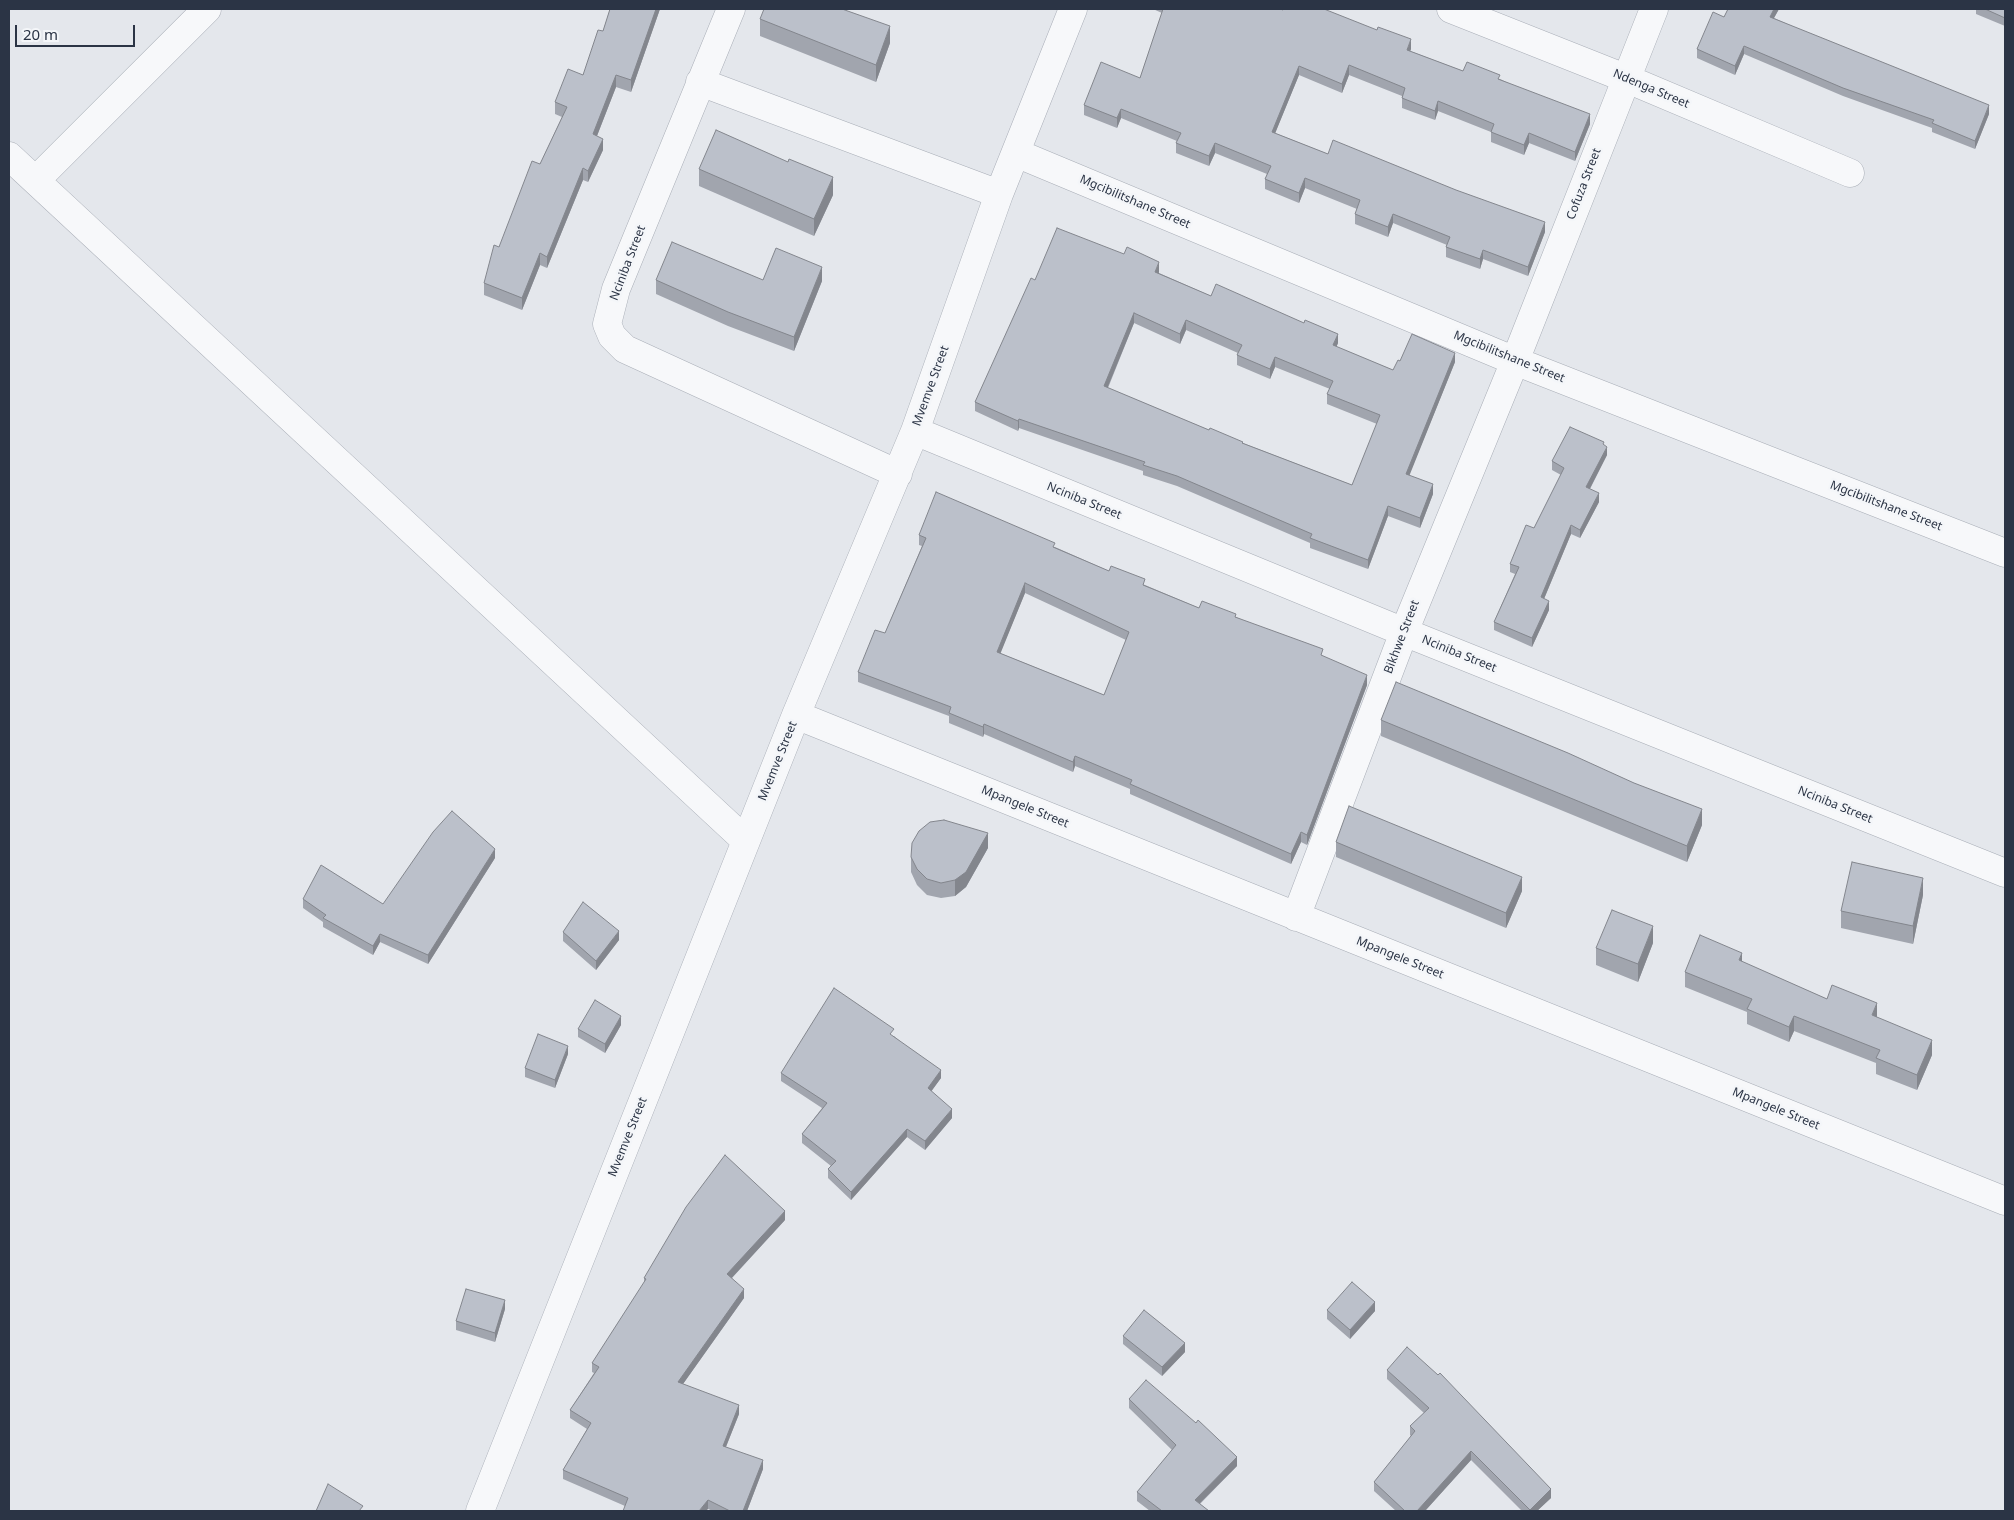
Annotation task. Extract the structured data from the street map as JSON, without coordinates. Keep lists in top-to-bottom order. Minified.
{"streets":{"street":["Ndenga Street","Cofuza Street","Mgcibilitshane Street","Nciniba Street","Mvemve Street","Bikhwe Street","Mpangele Street"]},"crossings":[["Ndenga Street","Cofuza Street"],["Cofuza Street","Mgcibilitshane Street"],["Cofuza Street","Bikhwe Street"],["Mgcibilitshane Street","Mvemve Street"],["Mgcibilitshane Street","Bikhwe Street"],["Nciniba Street","Mvemve Street"],["Nciniba Street","Bikhwe Street"],["Mvemve Street","Mpangele Street"],["Bikhwe Street","Mpangele Street"]],"scale_bar":"20 m"}
